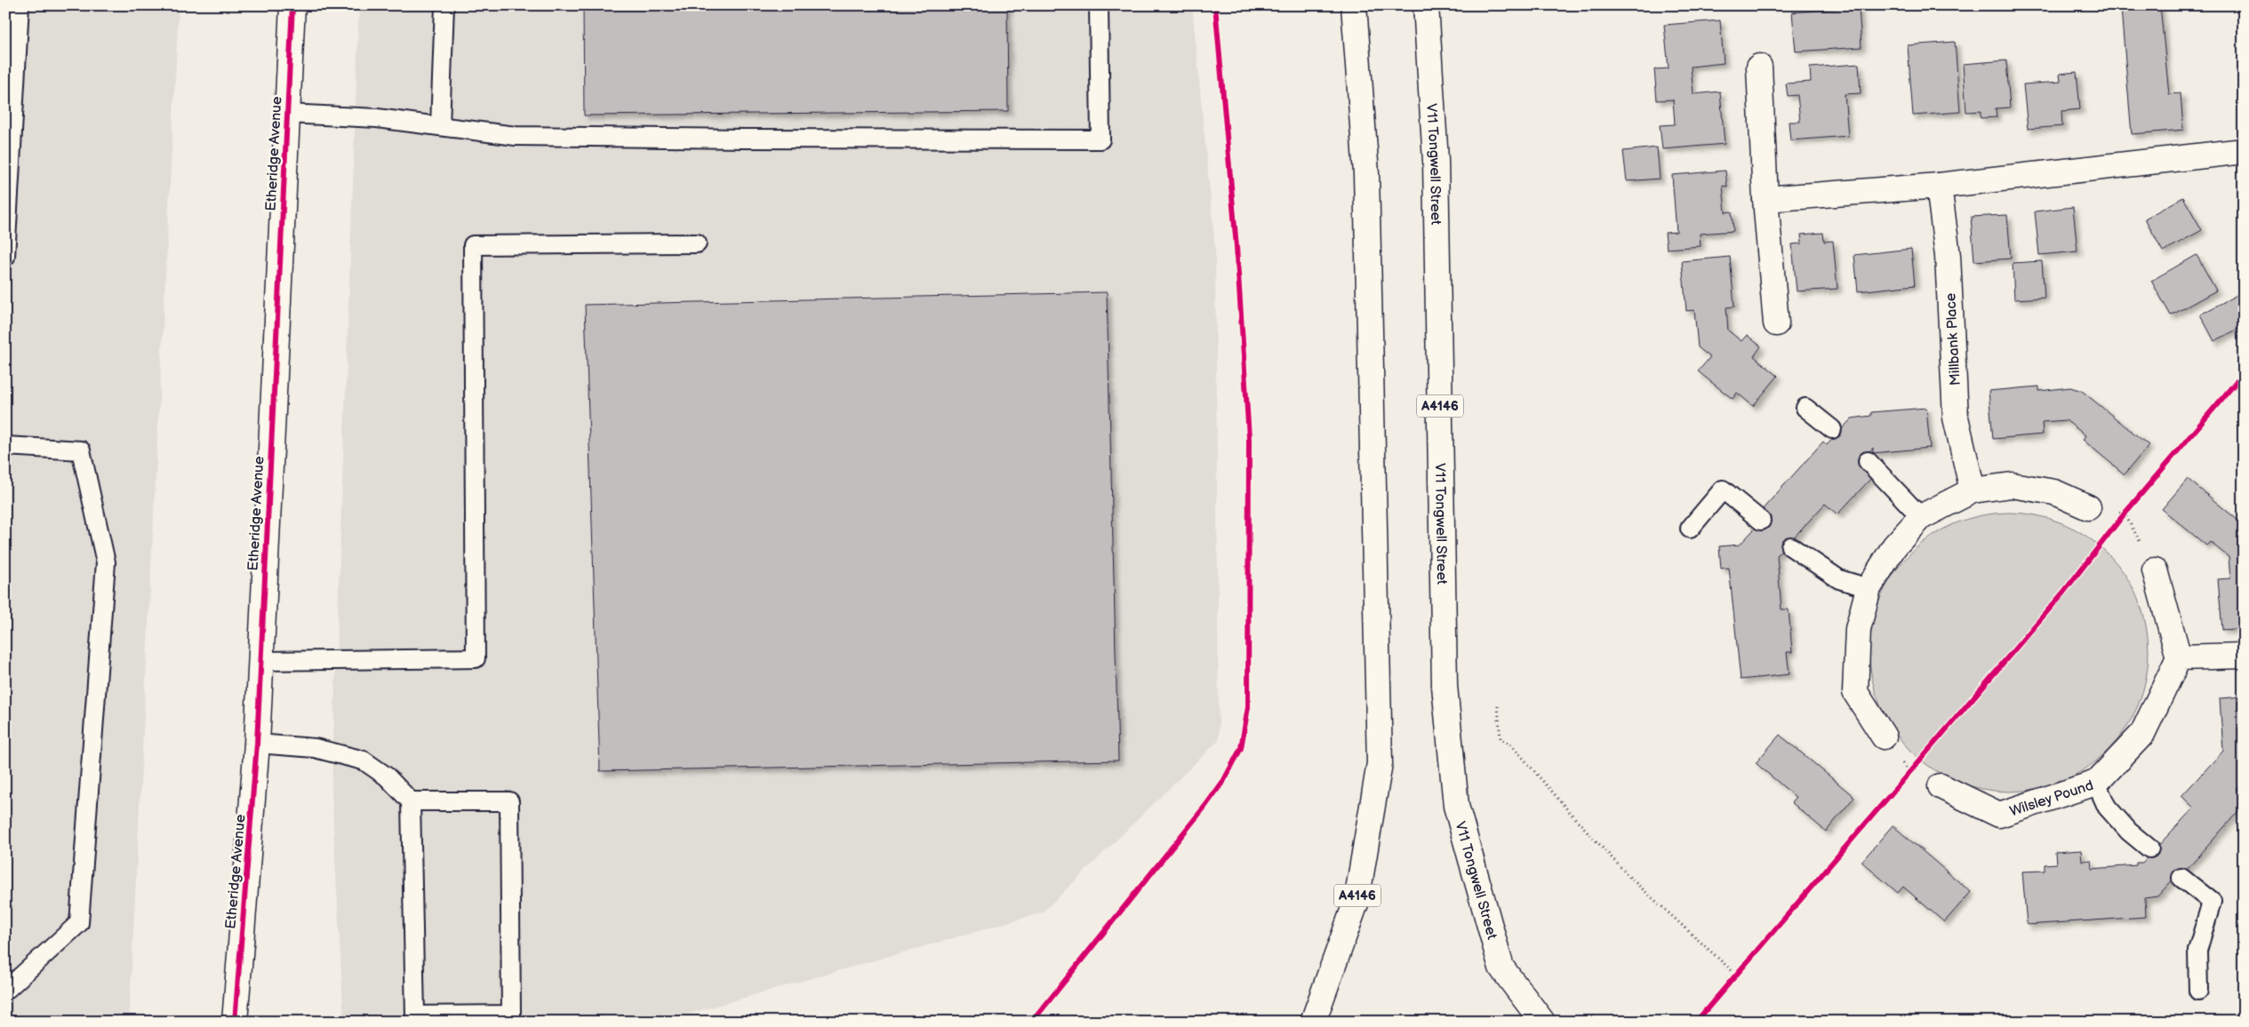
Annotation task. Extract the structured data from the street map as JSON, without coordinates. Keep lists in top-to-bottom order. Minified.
{"streets":{"main road":["Etheridge Avenue","V11 Tongwell Street","Millbank Place","A4146","Wilsley Pound"]}}
